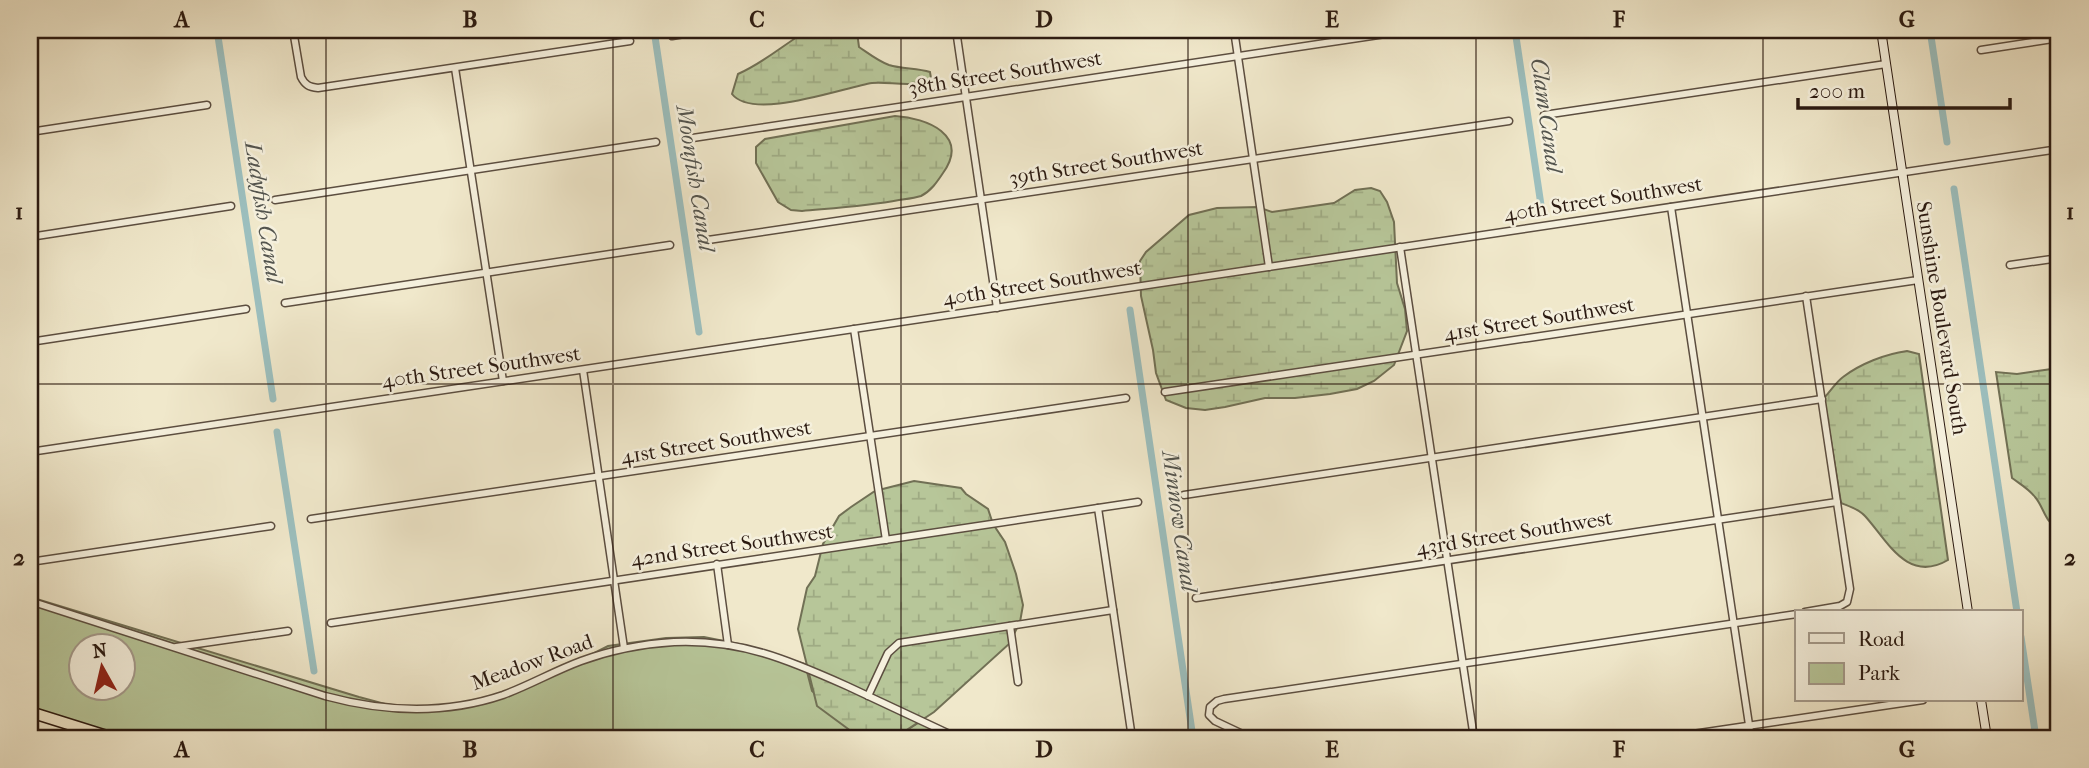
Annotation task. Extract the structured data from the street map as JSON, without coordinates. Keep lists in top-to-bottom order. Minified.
{"streets":{"street":["38th Street Southwest","39th Street Southwest","40th Street Southwest","Sunshine Boulevard South","41st Street Southwest","43rd Street Southwest","42nd Street Southwest","Meadow Road"]},"crossings":[["40th Street Southwest","Sunshine Boulevard South"],["Sunshine Boulevard South","41st Street Southwest"]],"water":["Clam Canal","Moonfish Canal","Ladyfish Canal","Minnow Canal"],"legend":["Road","Park"],"scale_bar":"200 m","north":"top","grid":{"columns":["A","B","C","D","E","F","G"],"rows":["1","2"]}}
